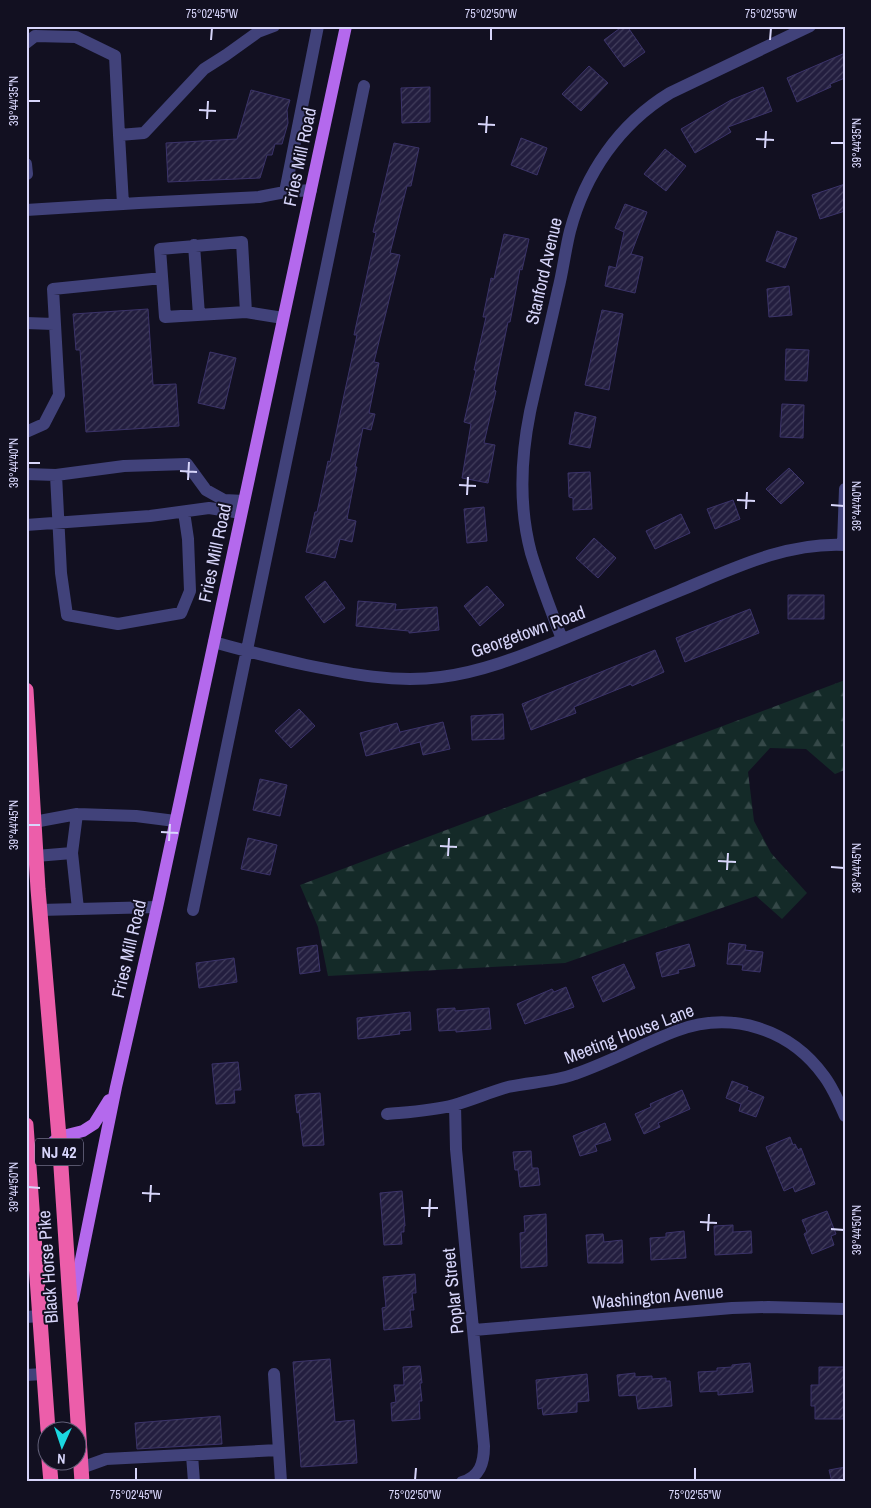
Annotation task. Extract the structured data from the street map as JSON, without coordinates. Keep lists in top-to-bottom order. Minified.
{"streets":{"highway":["NJ 42","Black Horse Pike"],"main road":["Fries Mill Road"],"street":["Stanford Avenue","Georgetown Road","Meeting House Lane","Poplar Street","Washington Avenue"]},"crossings":[["Fries Mill Road","Georgetown Road"],["Fries Mill Road","Black Horse Pike"],["Stanford Avenue","Georgetown Road"],["Meeting House Lane","Poplar Street"],["Poplar Street","Washington Avenue"]],"north":"bottom","coordinates":["75°02'45\"W","75°02'50\"W","75°02'55\"W","39°44'35\"N","39°44'40\"N","39°44'45\"N","39°44'50\"N"]}
